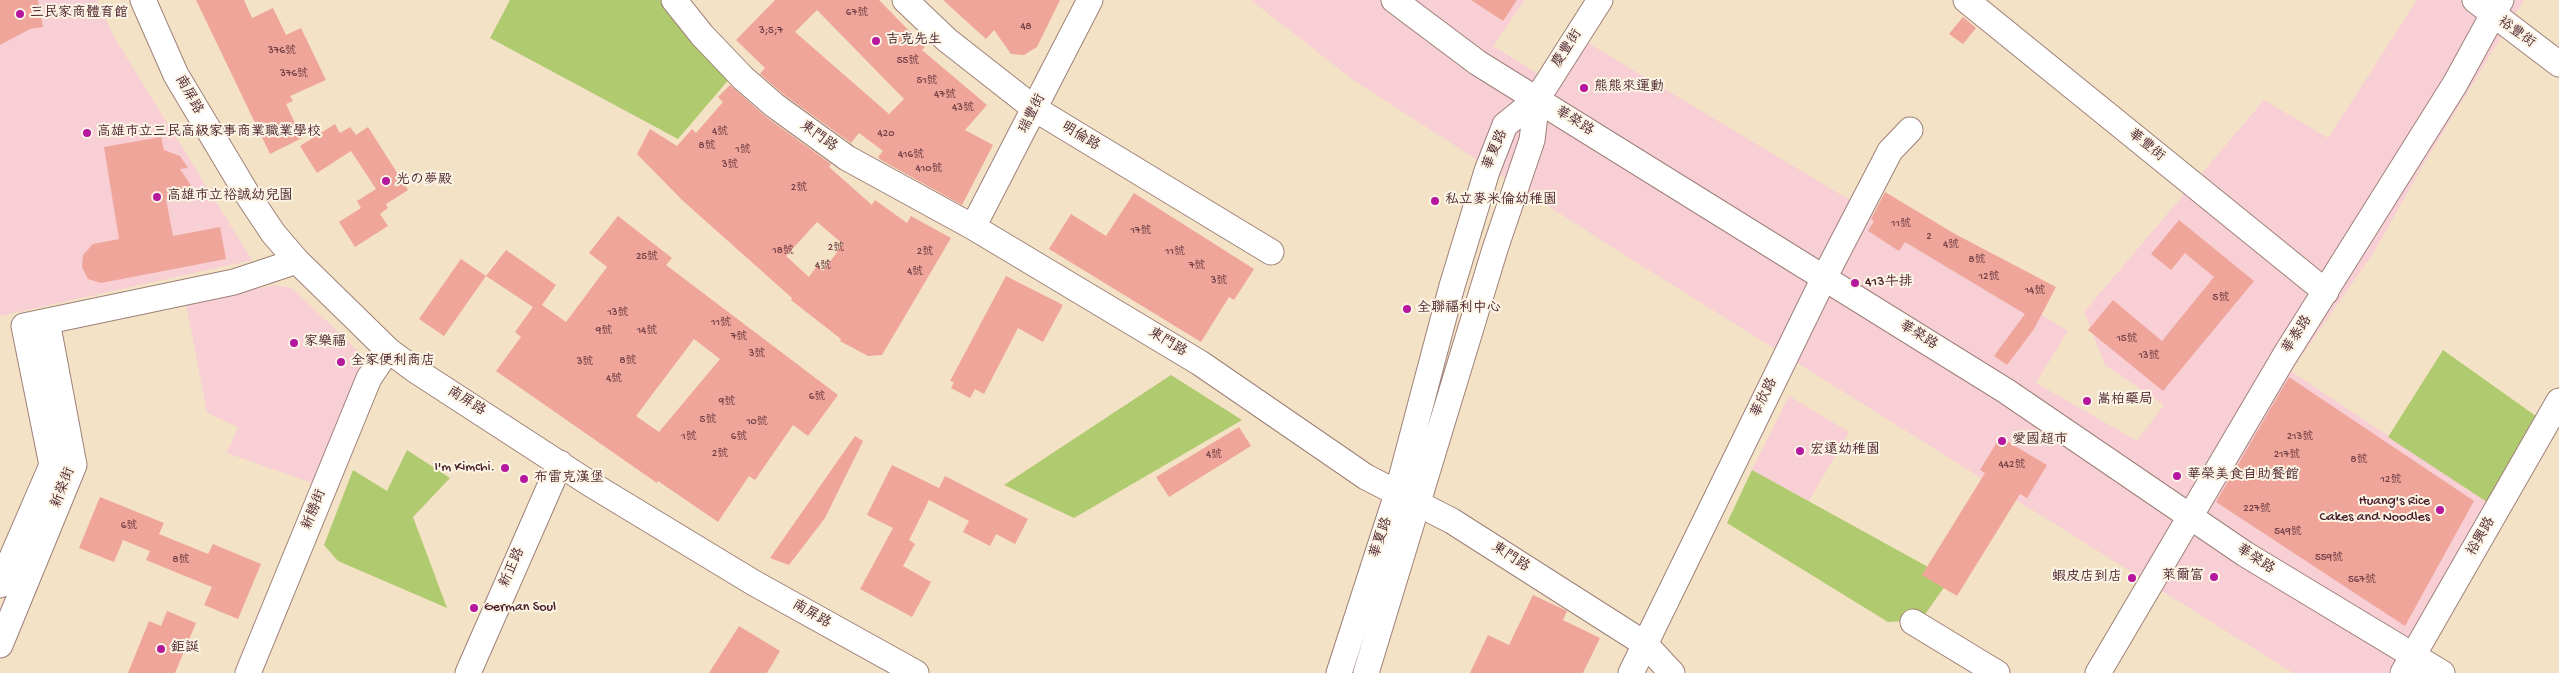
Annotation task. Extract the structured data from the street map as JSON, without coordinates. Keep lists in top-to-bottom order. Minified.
{"streets":{"street":["裕豐街","慶豐街","南屏路","瑞豐街","華榮路","東門路","明倫路","華豐街","華夏路","華泰路","華欣路","新榮街","新勝街","裕興路","新正路"]},"crossings":[["裕豐街","華泰路"],["慶豐街","華榮路"],["慶豐街","華夏路"],["南屏路","新勝街"],["南屏路","新正路"],["瑞豐街","東門路"],["瑞豐街","明倫路"],["華榮路","華夏路"],["華榮路","華泰路"],["華榮路","華欣路"],["華榮路","裕興路"],["東門路","華夏路"],["東門路","華欣路"],["華豐街","華泰路"]],"places":["三民家商體育館","吉克先生","熊熊來運動","高雄市立三民高級家事商業職業學校","光の夢殿","高雄市立裕誠幼兒園","私立麥米倫幼稚園","413牛排","全聯福利中心","家樂福","全家便利商店","嵩柏藥局","愛國超市","宏遠幼稚園","I'm Kimchi.","華榮美食自助餐館","布雷克漢堡","Huang's Rice Cakes and Noodles","萊爾富","蝦皮店到店","German Soul","鉅誕"],"house_numbers":["67號","48","3;5;7","376號","55號","376號","51號","47號","43號","4號","420","8號","1號","416號","3號","410號","2號","11號","17號","2","4號","2號","18號","2號","11號","25號","8號","4號","7號","4號","12號","3號","14號","5號","13號","11號","9號","14號","7號","15號","3號","13號","8號","3號","4號","6號","9號","5號","10號","1號","6號","213號","2號","4號","217號","8號","442號","12號","227號","6號","549號","559號","8號","567號"]}
